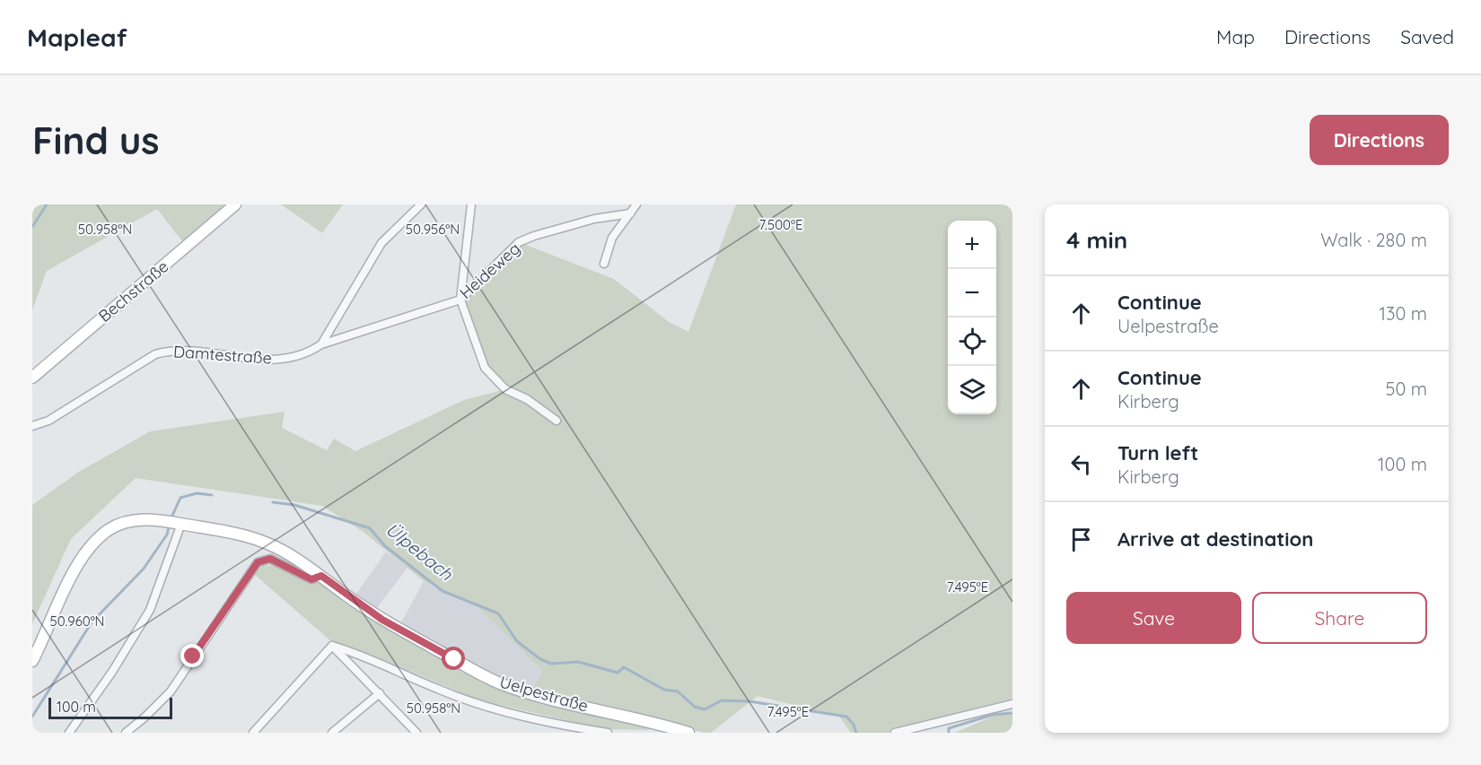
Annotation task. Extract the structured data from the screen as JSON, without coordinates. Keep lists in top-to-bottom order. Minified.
{"streets":{"main road":["Bechstraße","Uelpestraße"],"street":["Heideweg","Damtestraße"]},"crossings":[["Heideweg","Damtestraße"]],"water":["Ülpebach"],"scale_bar":"100 m","page":{"header":"Mapleaf","nav":["Map","Directions","Saved"],"buttons":["Directions",["Save","Share"]],"title":"Find us","heading":["4 min","Walk · 280 m"],"map_buttons":["+","−"],"list":[["Continue","Uelpestraße","130 m"],["Continue","Kirberg","50 m"],["Turn left","Kirberg","100 m"],"Arrive at destination"],"scale":"100 m"},"coordinates":["7.500°E","50.958°N","50.956°N","7.495°E","50.960°N"]}
